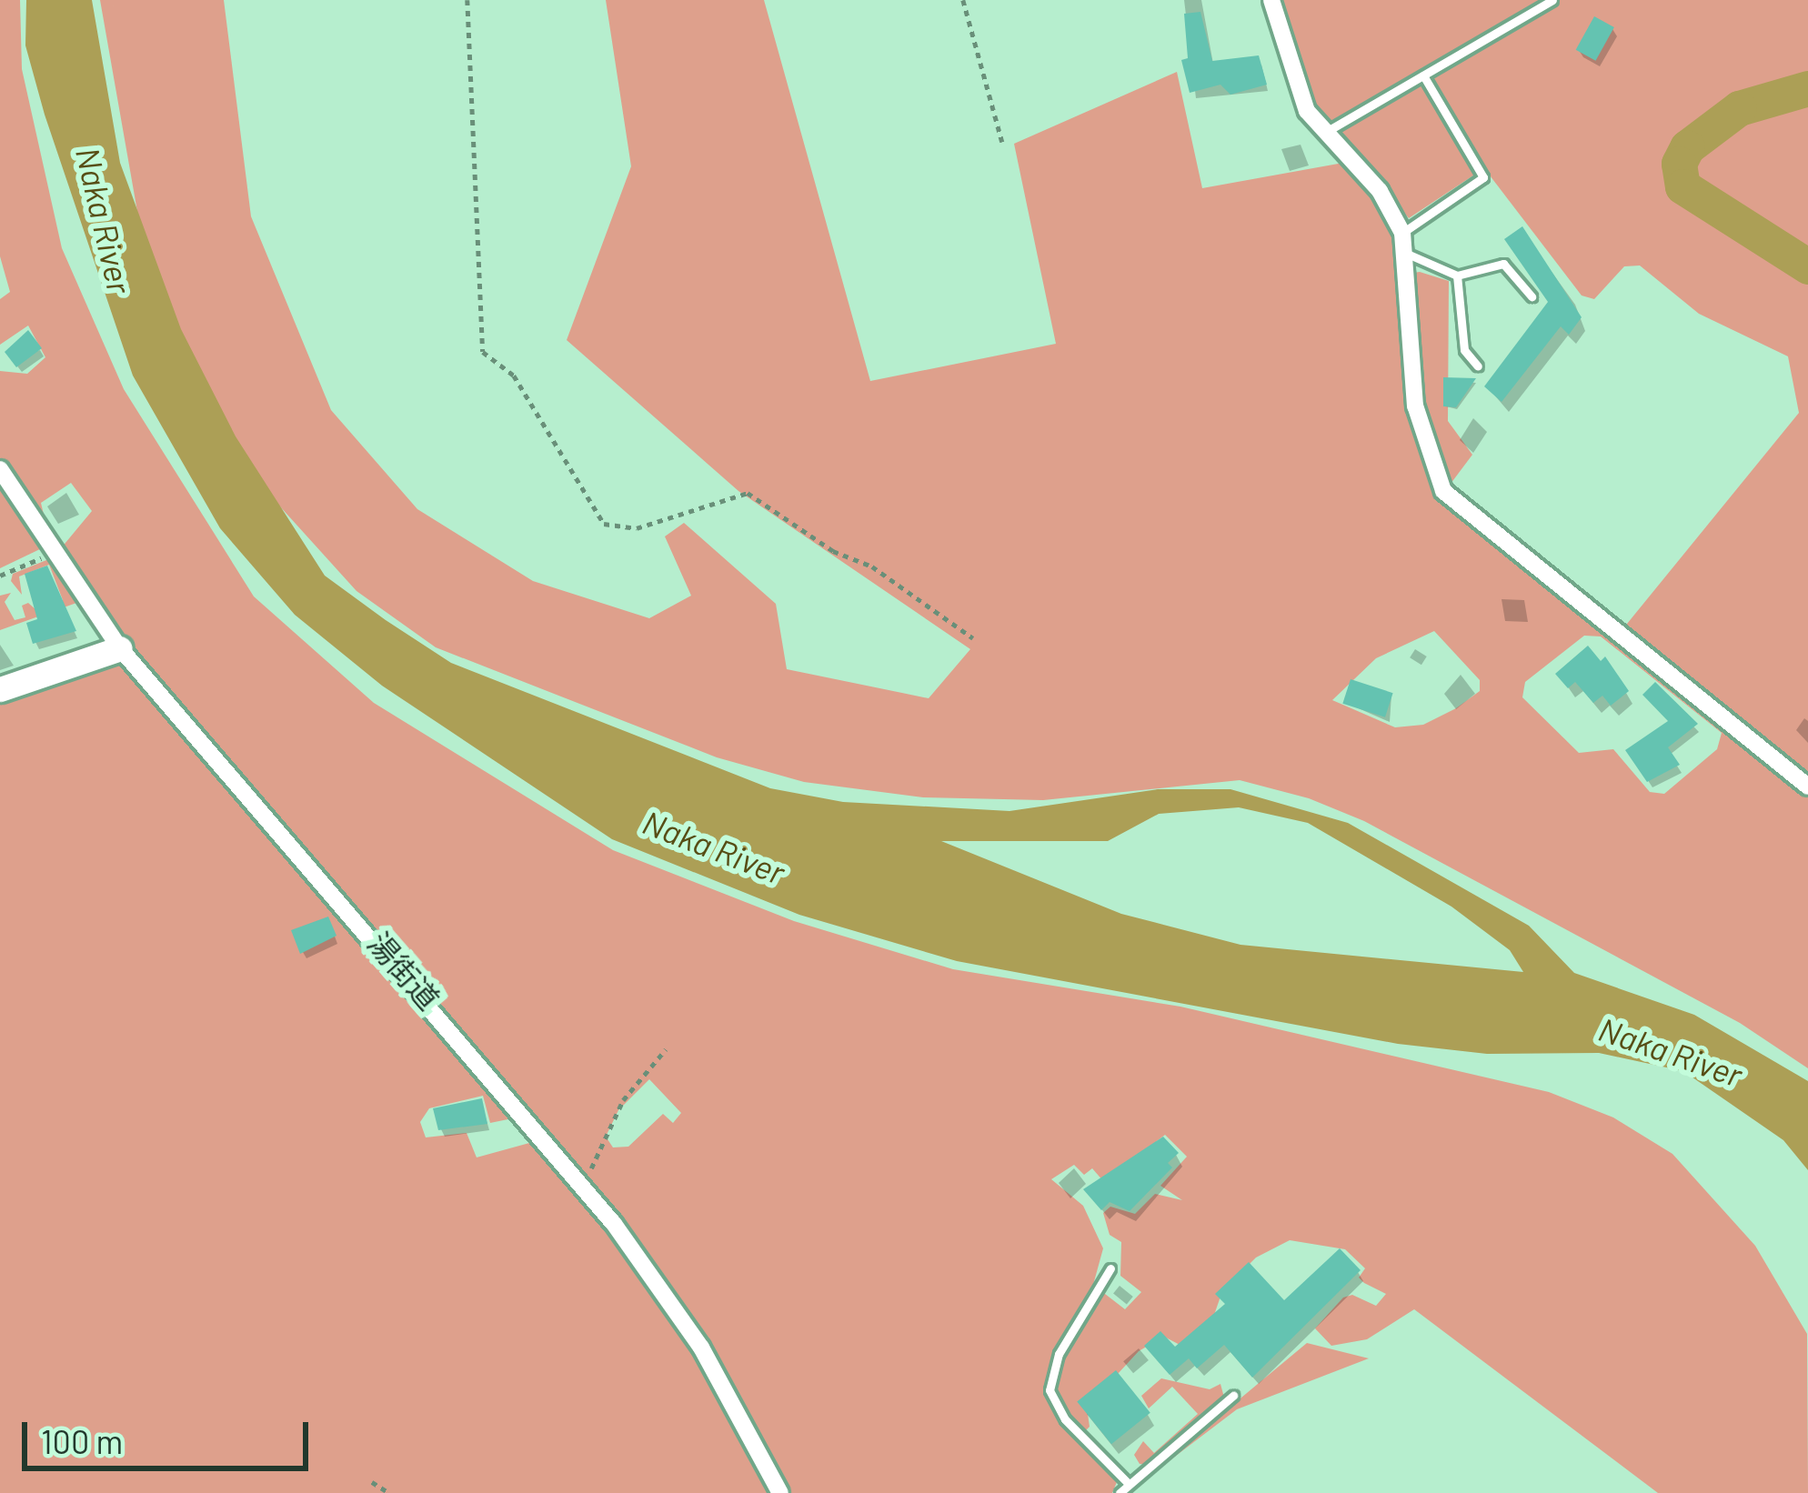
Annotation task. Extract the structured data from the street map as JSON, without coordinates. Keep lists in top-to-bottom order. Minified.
{"streets":{"street":["湯街道"]},"water":["Naka River"],"scale_bar":"100 m"}
